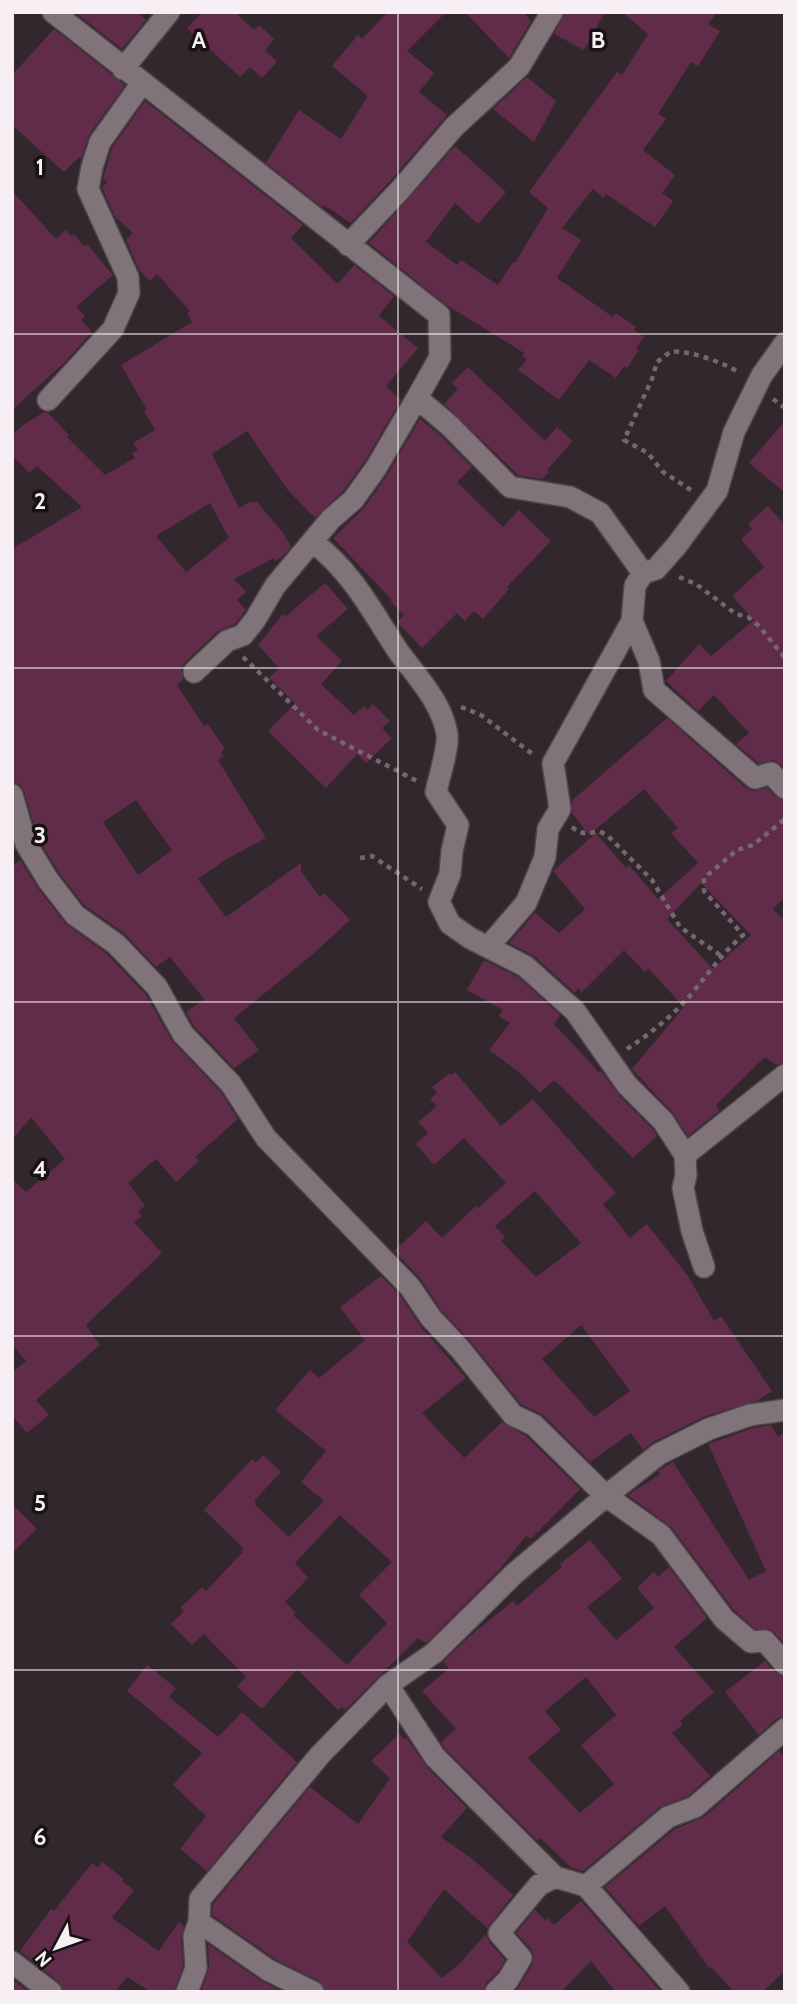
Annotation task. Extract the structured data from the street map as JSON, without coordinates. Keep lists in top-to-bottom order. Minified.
{"north":"bottom left","grid":{"columns":["A","B"],"rows":["1","2","3","4","5","6"]}}
